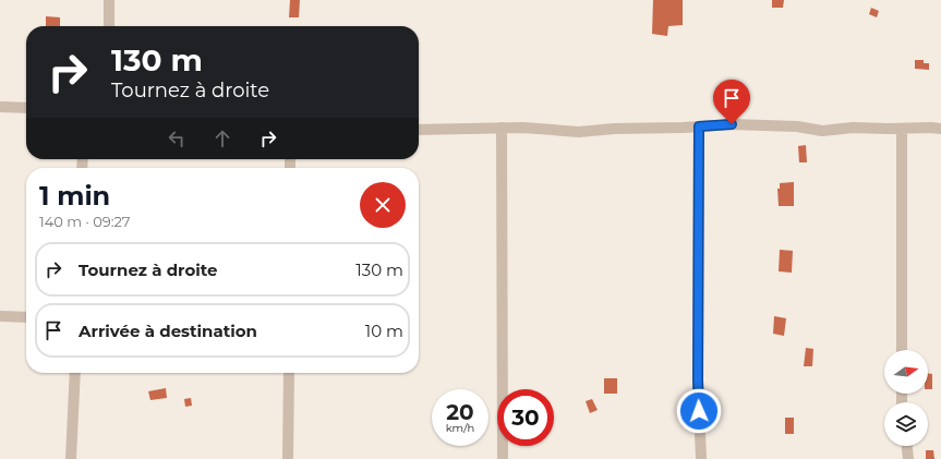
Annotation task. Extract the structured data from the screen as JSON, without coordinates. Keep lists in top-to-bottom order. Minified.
{"north":"right","page":{"turn":["130 m","Tournez à droite"],"heading":["1 min","140 m · 09:27"],"list":[{"name":"Tournez à droite","value":"130 m"},{"name":"Arrivée à destination","value":"10 m"}],"speed":"20 km/h","limit":"30"}}
